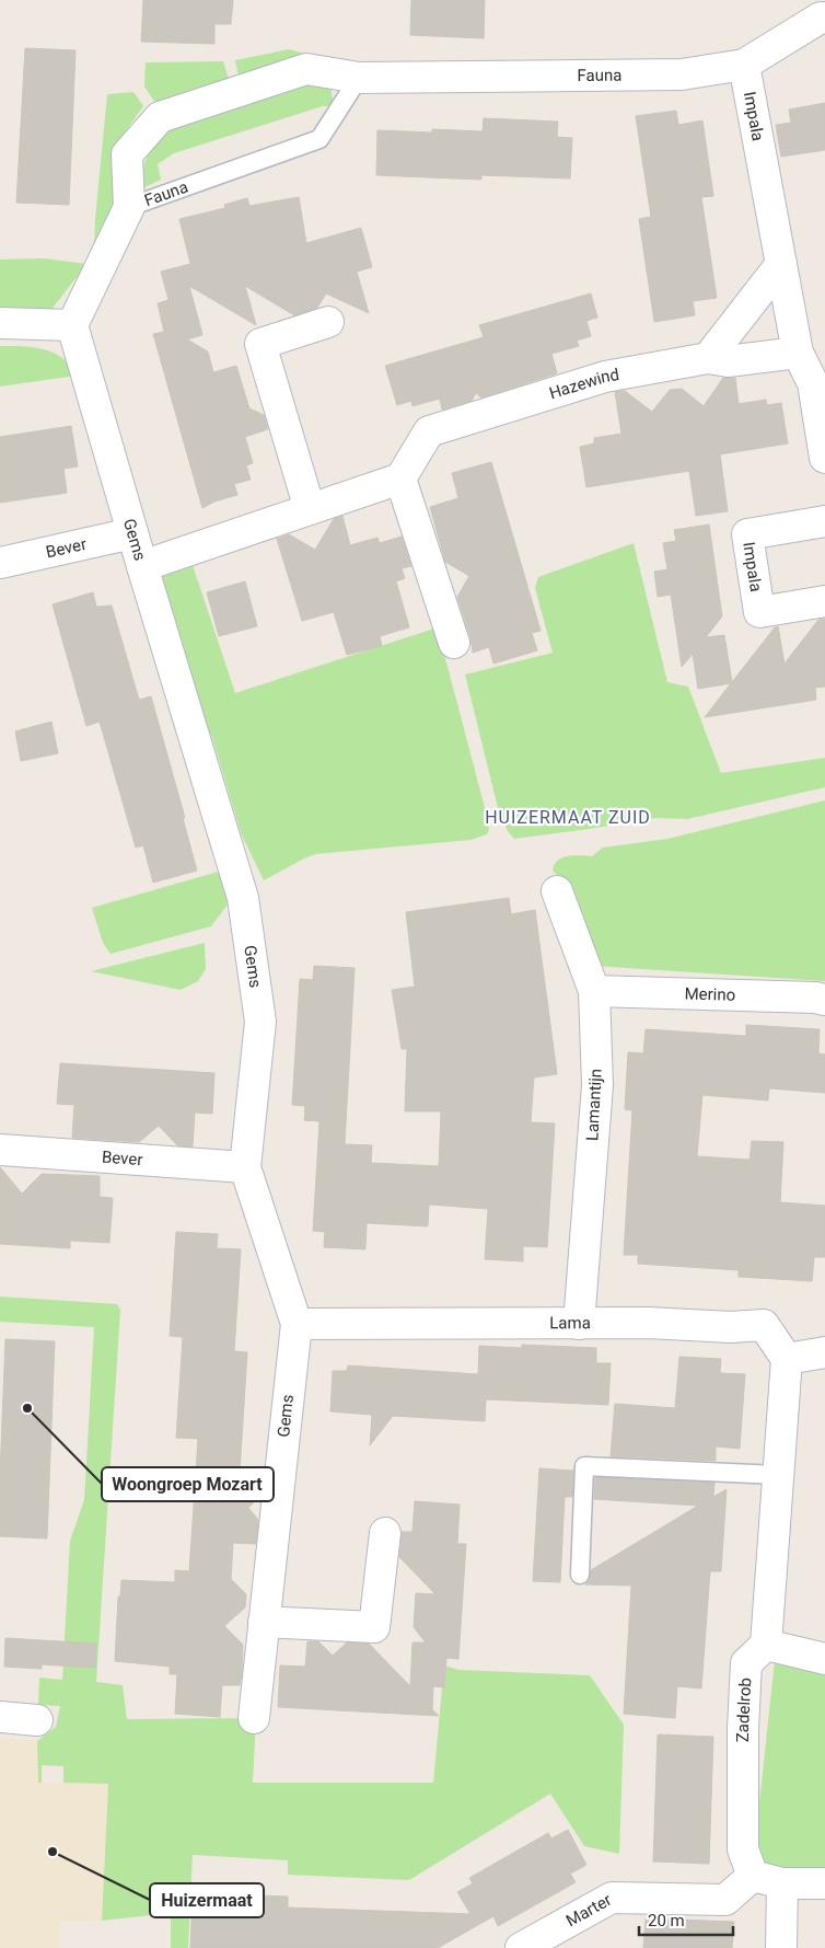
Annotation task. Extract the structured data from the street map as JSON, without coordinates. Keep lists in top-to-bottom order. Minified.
{"streets":{"street":["Fauna","Impala","Hazewind","Gems","Bever","Merino","Lamantijn","Lama","Zadelrob","Marter"]},"crossings":[["Fauna","Impala"],["Fauna","Gems"],["Impala","Hazewind"],["Gems","Bever"],["Gems","Lama"],["Merino","Lamantijn"],["Lamantijn","Lama"],["Zadelrob","Marter"]],"districts":["HUIZERMAAT ZUID"],"places":["Woongroep Mozart","Huizermaat"],"scale_bar":"20 m"}
